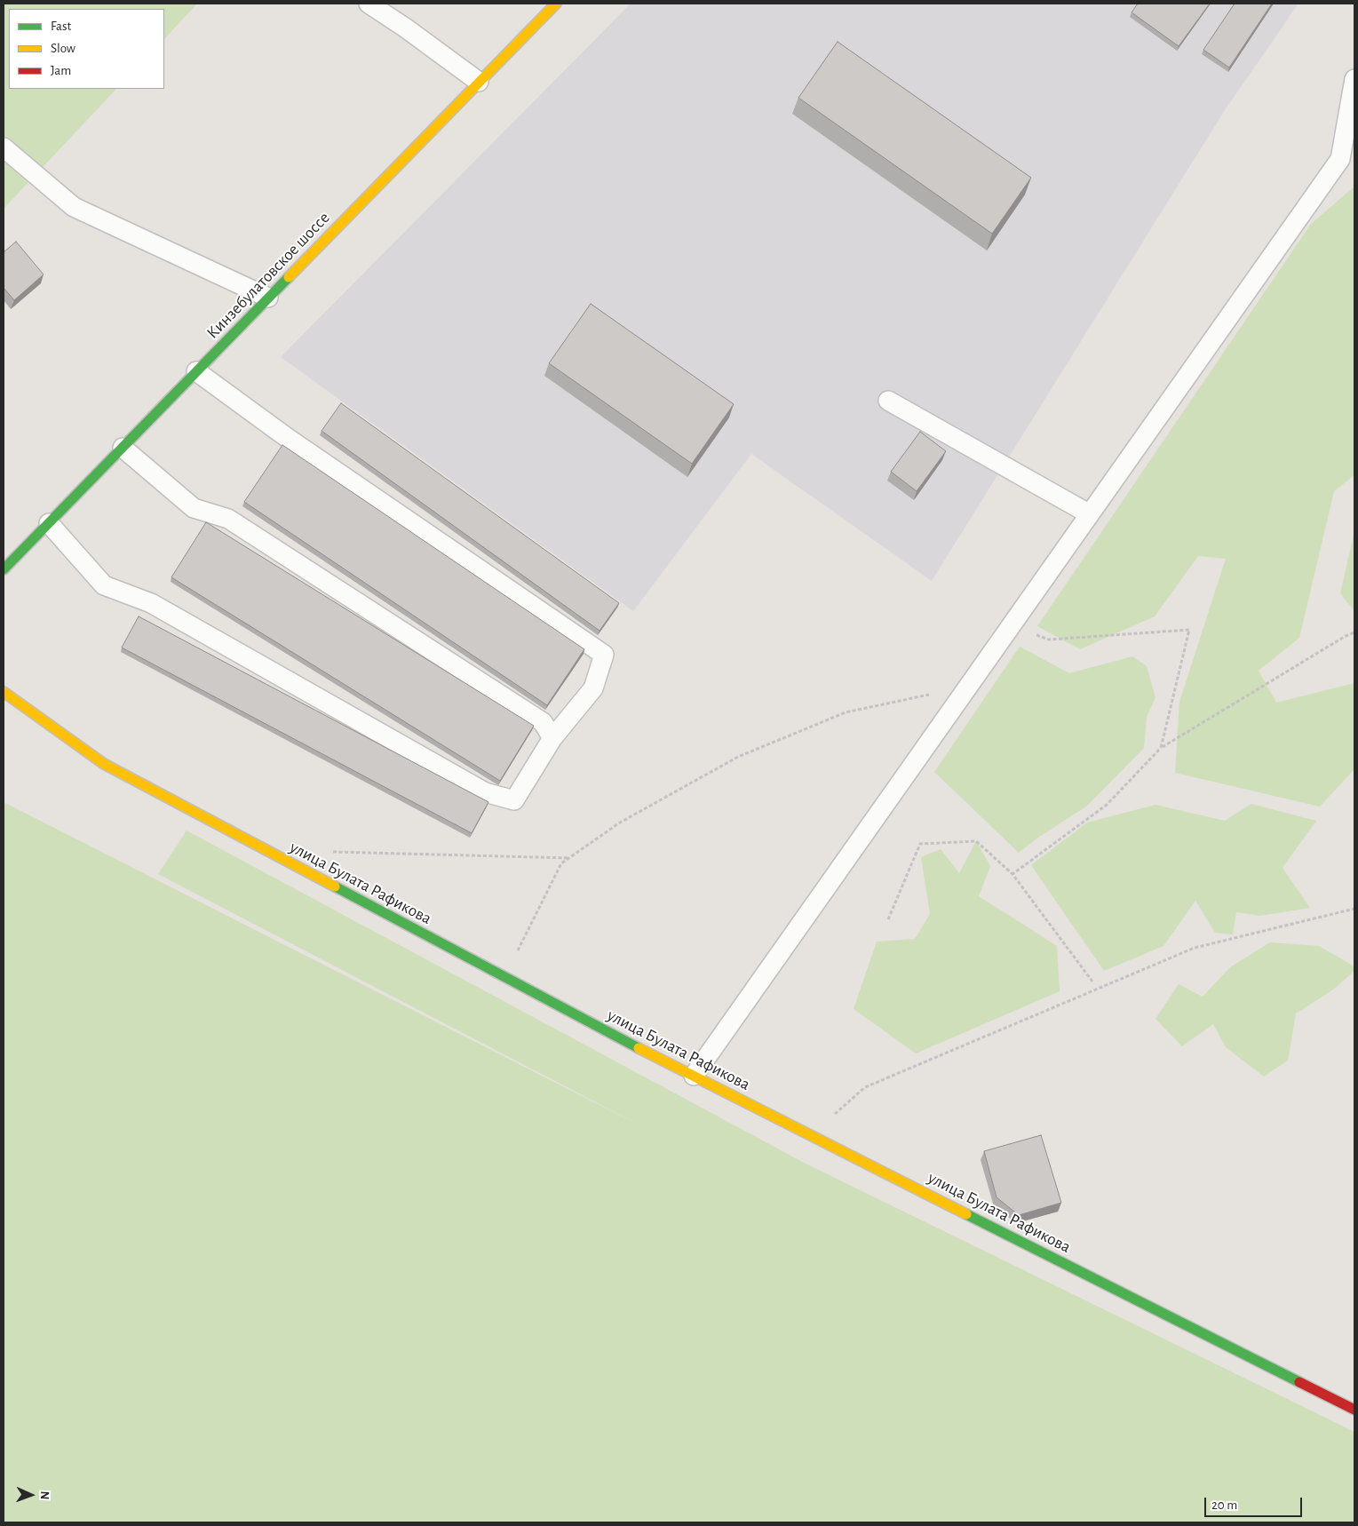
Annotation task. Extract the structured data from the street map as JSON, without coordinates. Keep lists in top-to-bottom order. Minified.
{"streets":{"street":["Кинзебулатовское шоссе","улица Булата Рафикова"]},"legend":["Fast","Slow","Jam"],"scale_bar":"20 m","north":"right"}
